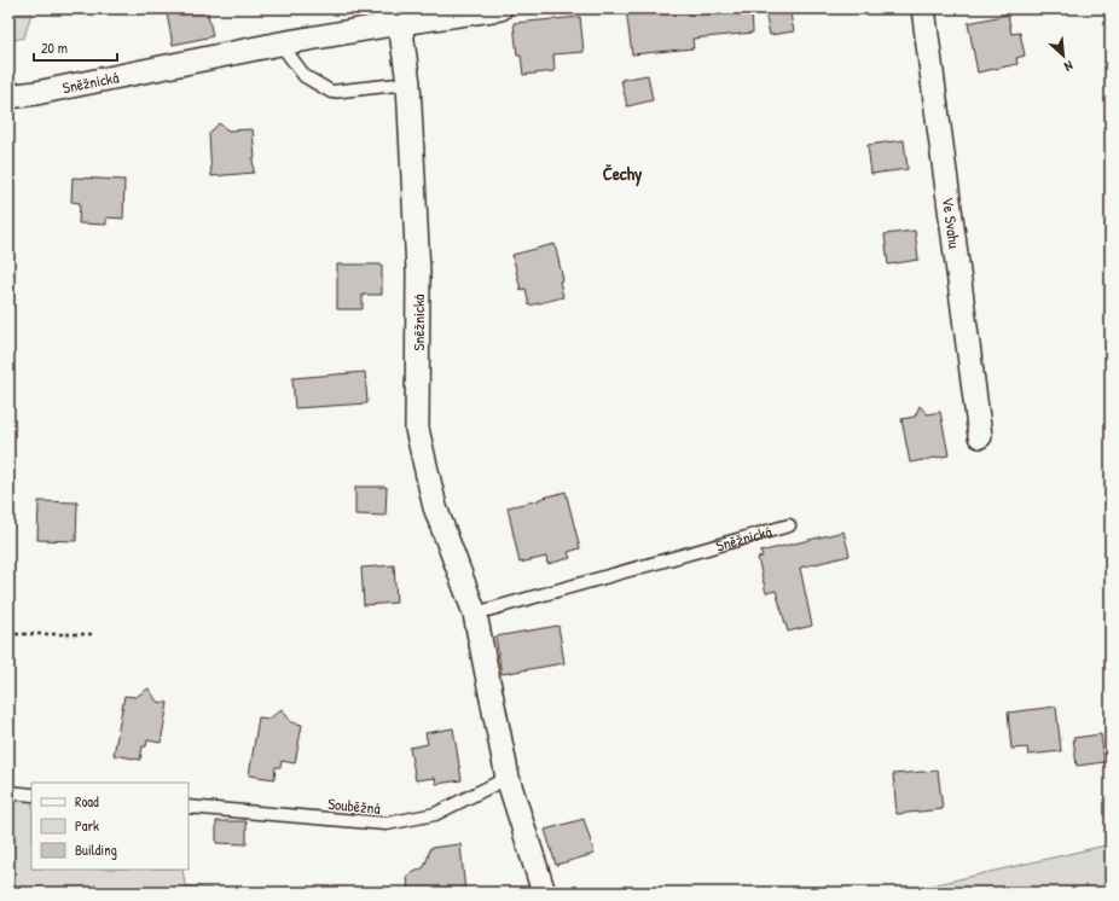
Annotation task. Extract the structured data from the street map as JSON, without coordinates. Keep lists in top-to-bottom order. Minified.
{"streets":{"street":["Sněžnická","Ve Svahu"],"lane":["Souběžná"]},"crossings":[["Sněžnická","Souběžná"]],"districts":["Čechy"],"legend":["Road","Park","Building"],"scale_bar":"20 m","north":"bottom right"}
